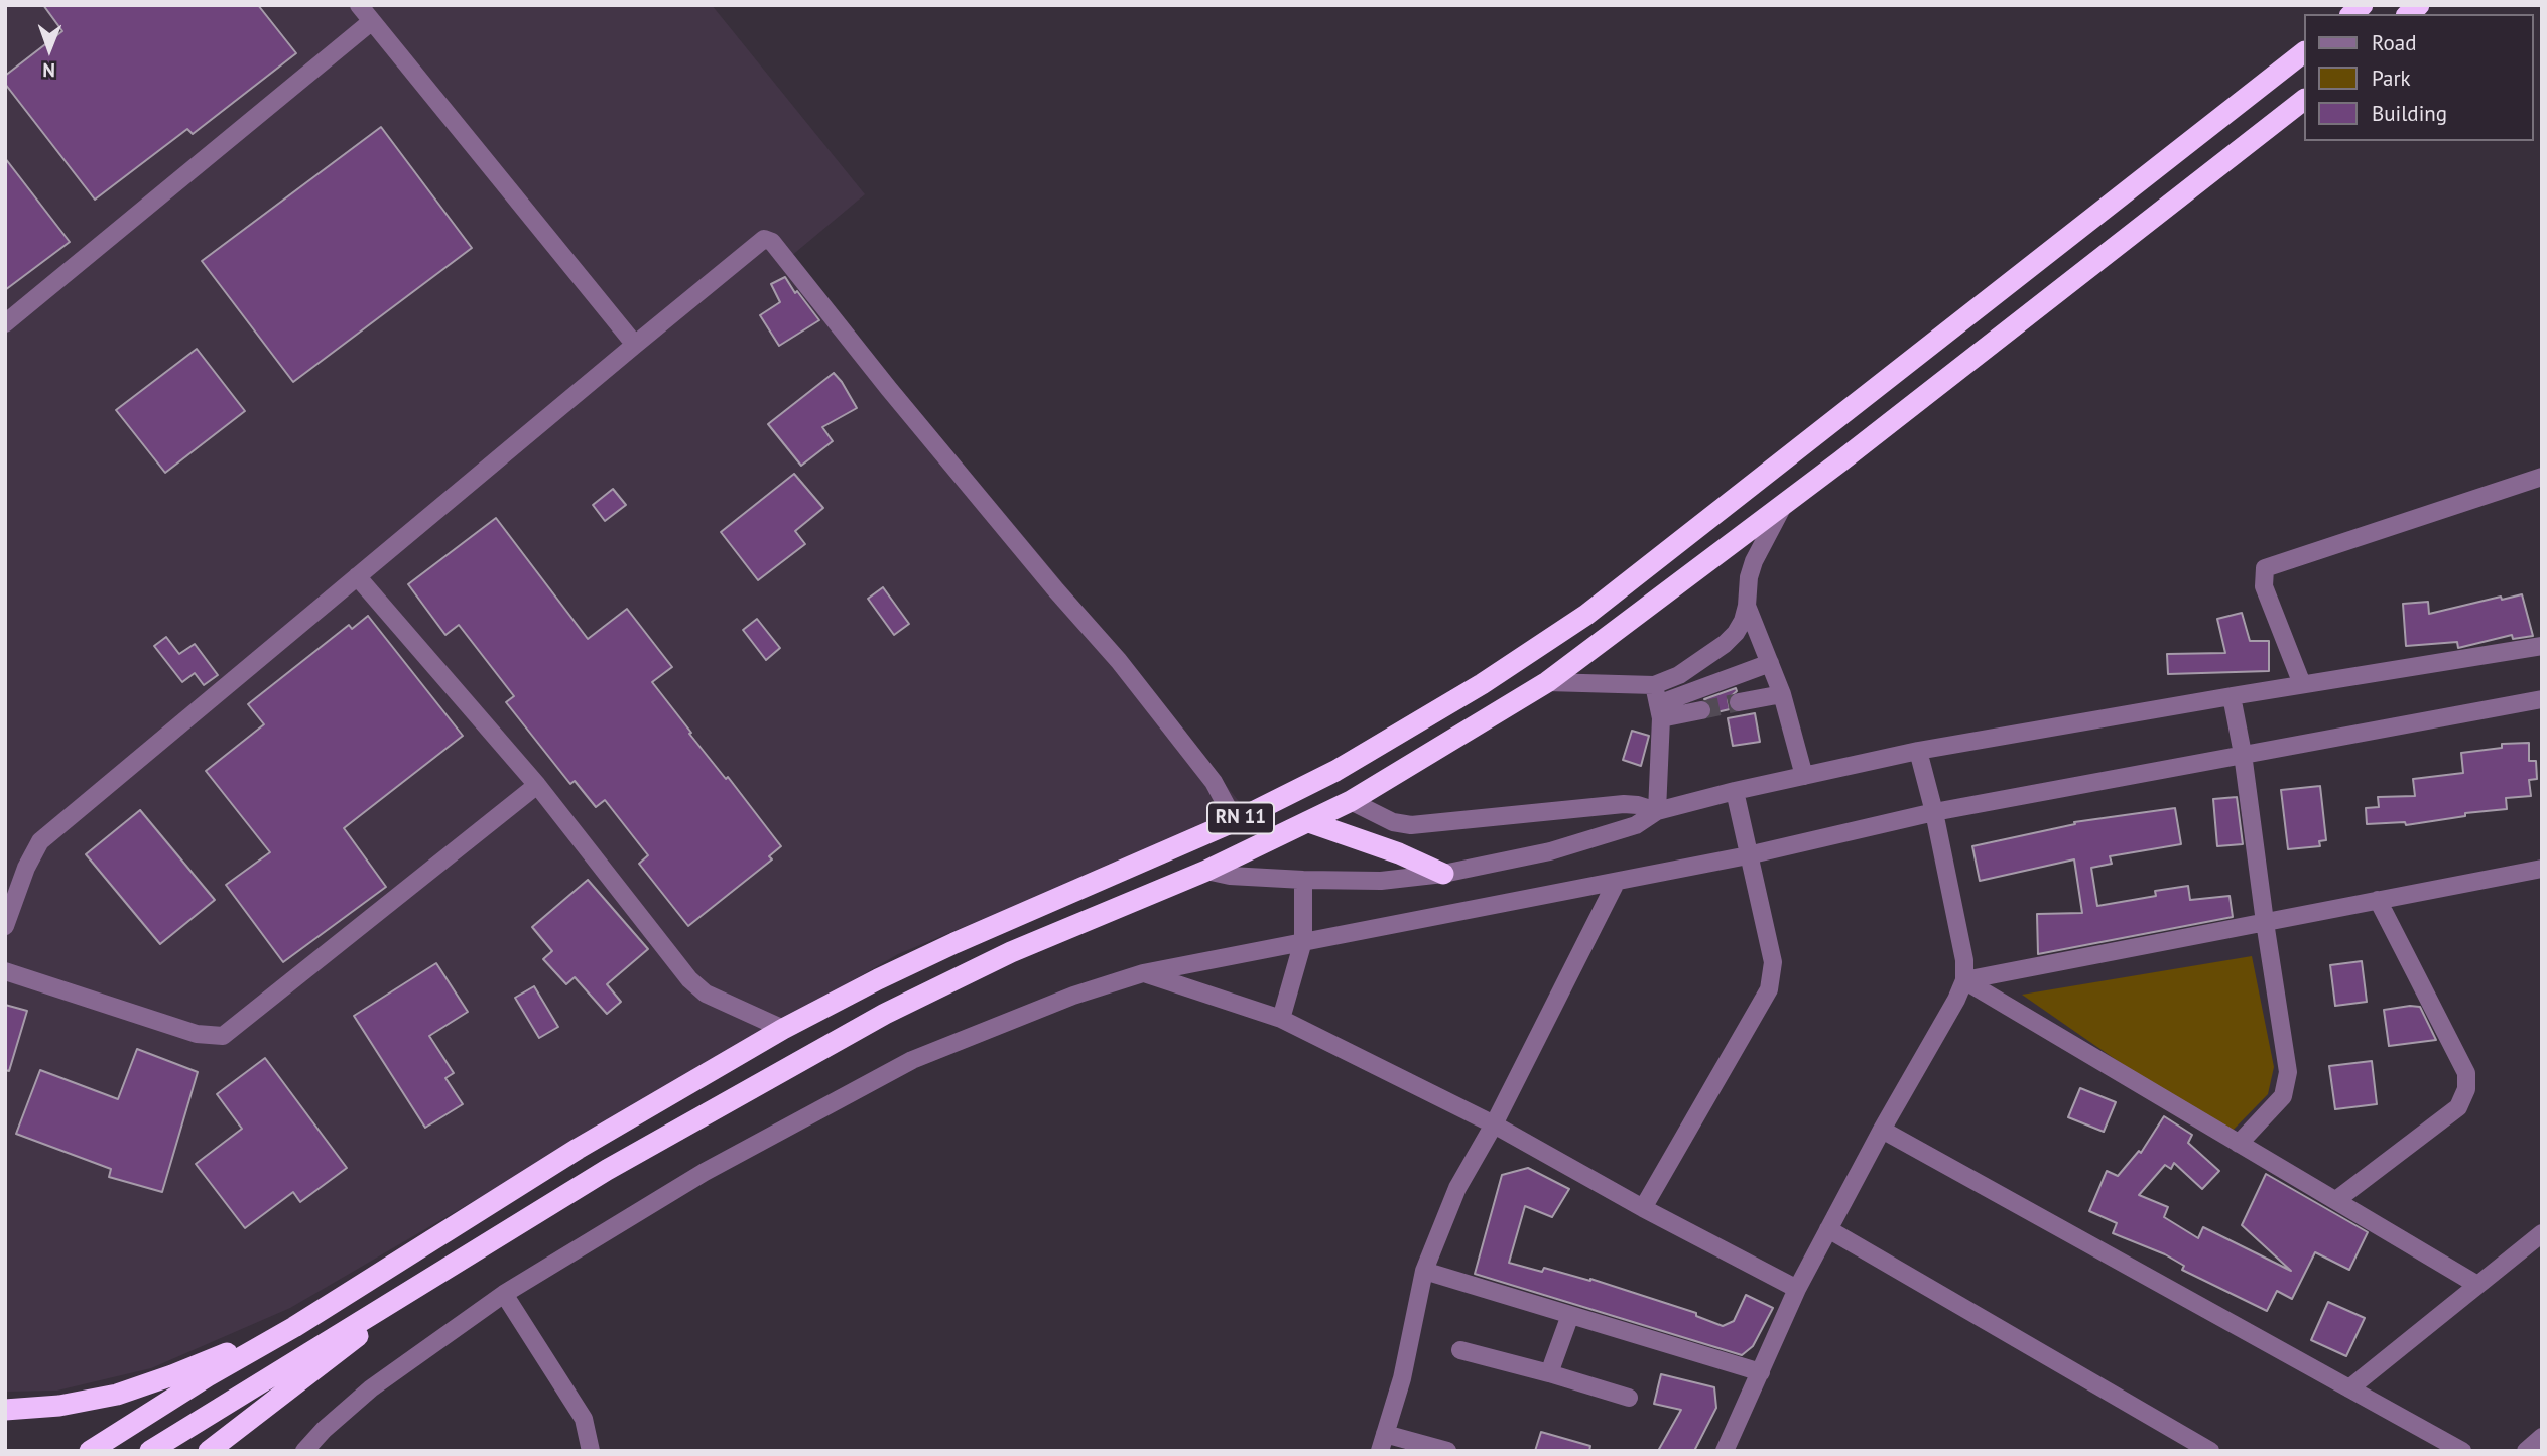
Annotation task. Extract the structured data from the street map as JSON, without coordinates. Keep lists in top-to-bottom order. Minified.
{"streets":{"highway":["RN 11"]},"legend":["Road","Park","Building"],"north":"bottom"}
